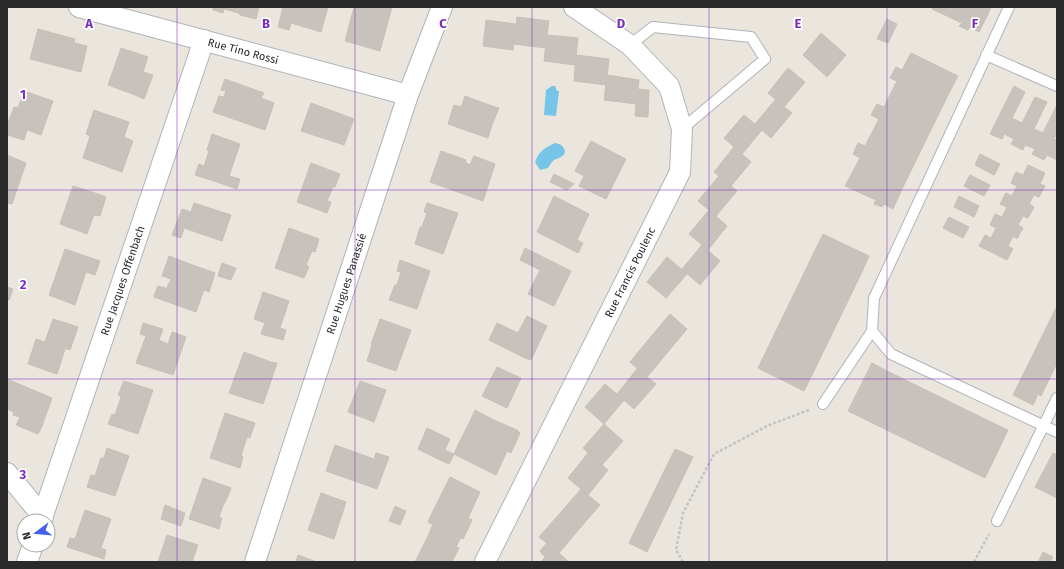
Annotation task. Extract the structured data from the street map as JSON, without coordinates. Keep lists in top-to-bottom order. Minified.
{"streets":{"street":["Rue Tino Rossi","Rue Francis Poulenc","Rue Jacques Offenbach","Rue Hugues Panassié"]},"crossings":[["Rue Tino Rossi","Rue Jacques Offenbach"],["Rue Tino Rossi","Rue Hugues Panassié"]],"north":"left","grid":{"columns":["A","B","C","D","E","F"],"rows":["1","2","3"]}}
